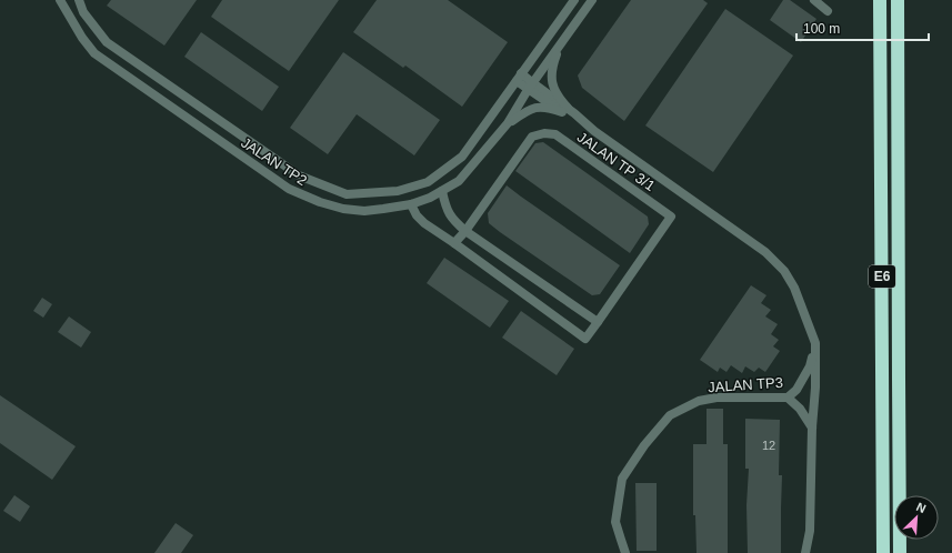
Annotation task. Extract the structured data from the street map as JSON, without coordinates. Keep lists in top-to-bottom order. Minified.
{"streets":{"highway":["E6"],"street":["JALAN TP2","JALAN TP 3/1","JALAN TP3"]},"house_numbers":["12"],"scale_bar":"100 m","north":"top right"}
